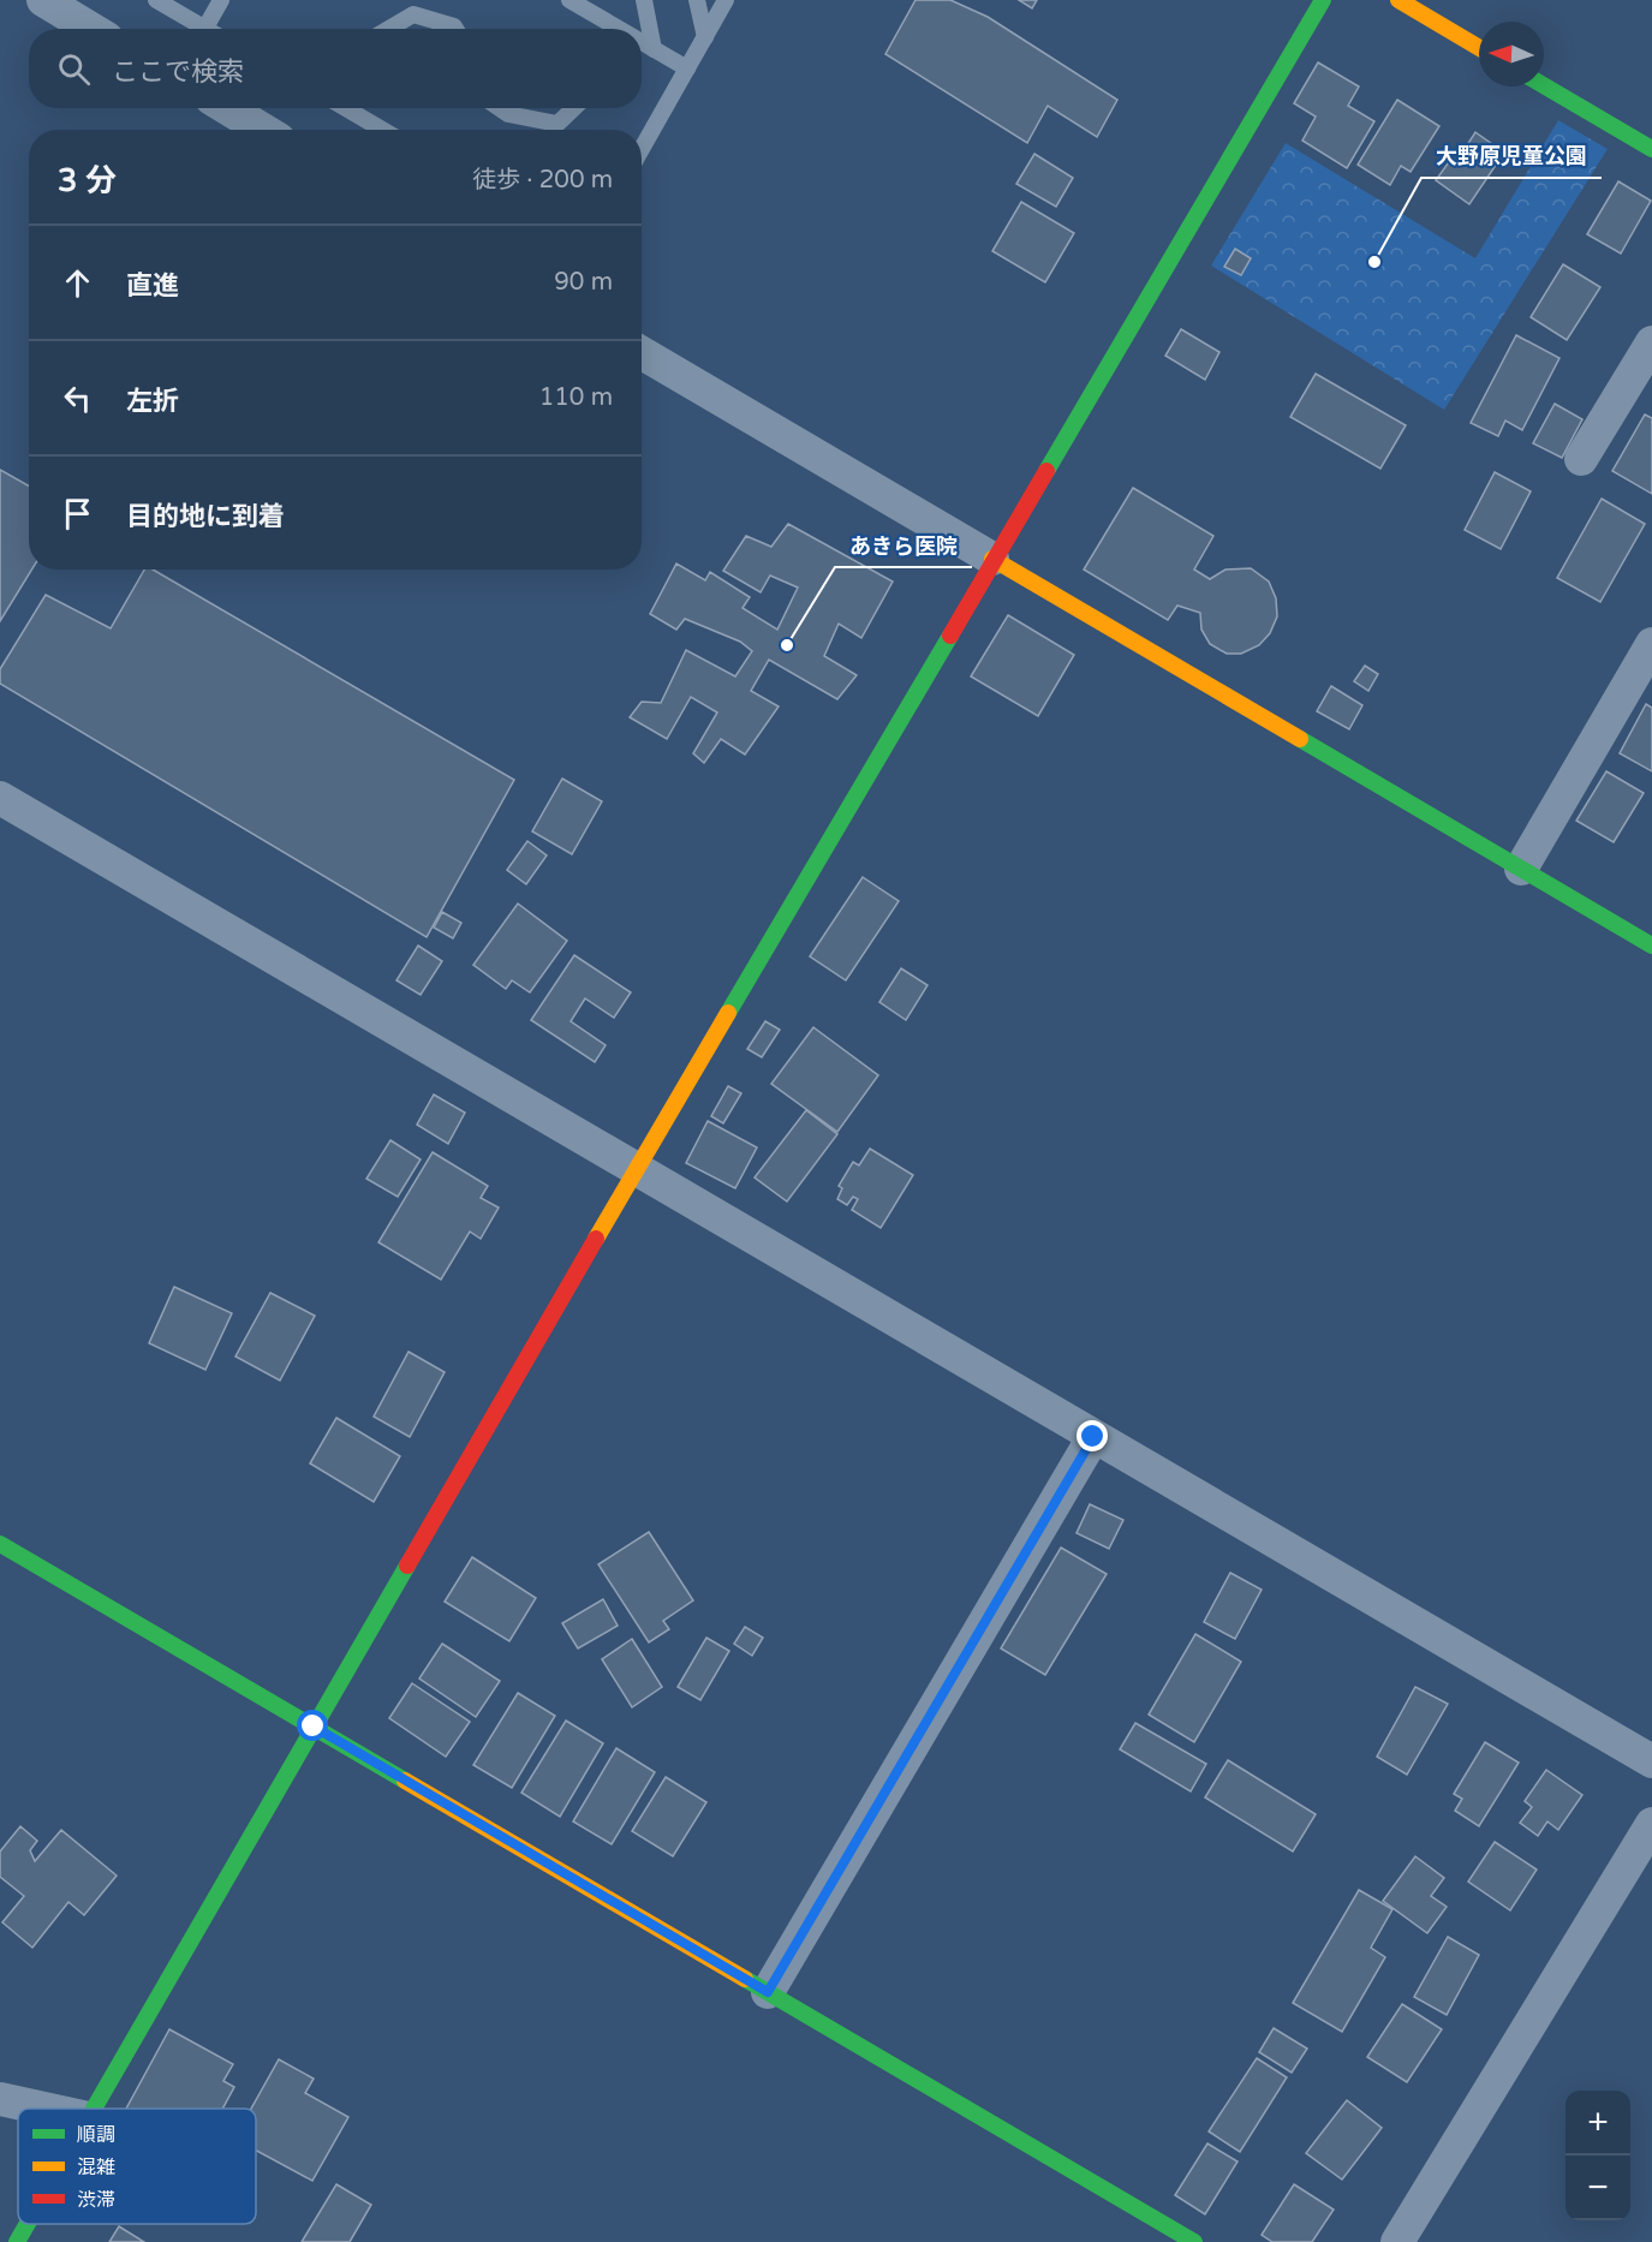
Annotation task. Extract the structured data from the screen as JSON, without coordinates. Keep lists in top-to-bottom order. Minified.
{"places":["大野原児童公園","あきら医院"],"legend":["順調","混雑","渋滞"],"north":"left","page":{"search":"ここで検索","heading":["3 分","徒歩 · 200 m"],"list":[["直進","90 m"],["左折","110 m"],"目的地に到着"],"map_buttons":["+","−"]}}
